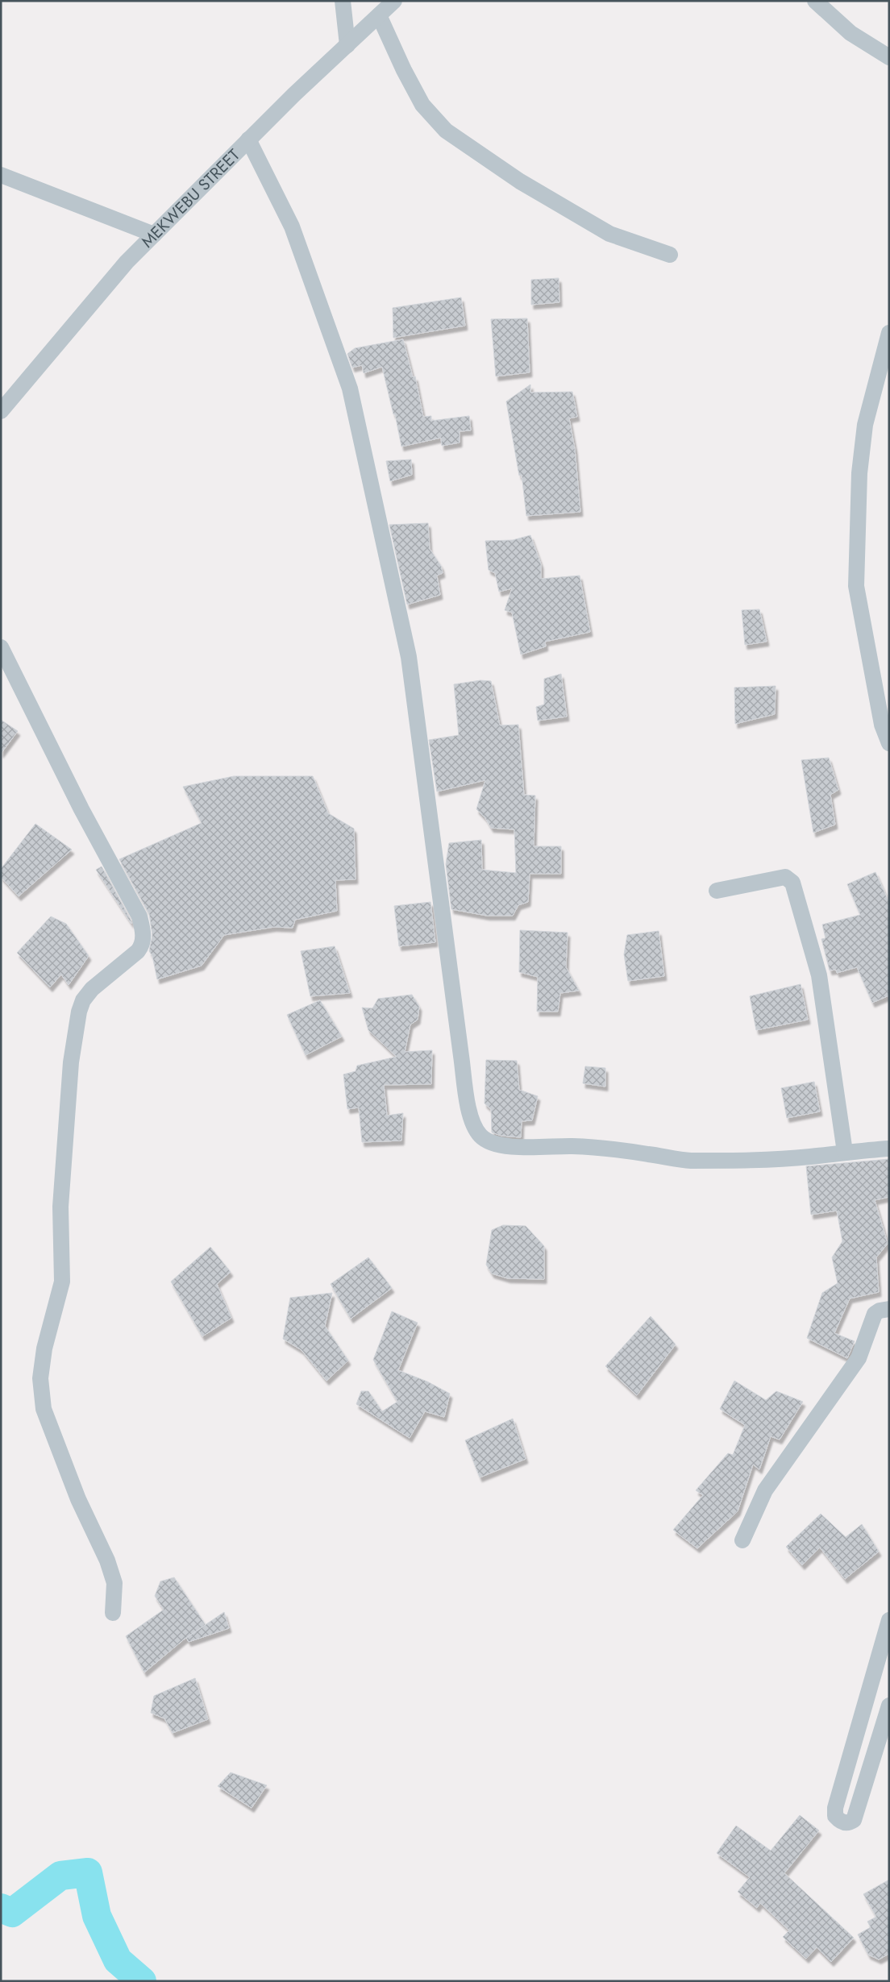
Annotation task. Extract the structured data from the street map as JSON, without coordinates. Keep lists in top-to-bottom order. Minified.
{"streets":{"street":["MEKWEBU STREET"]}}
